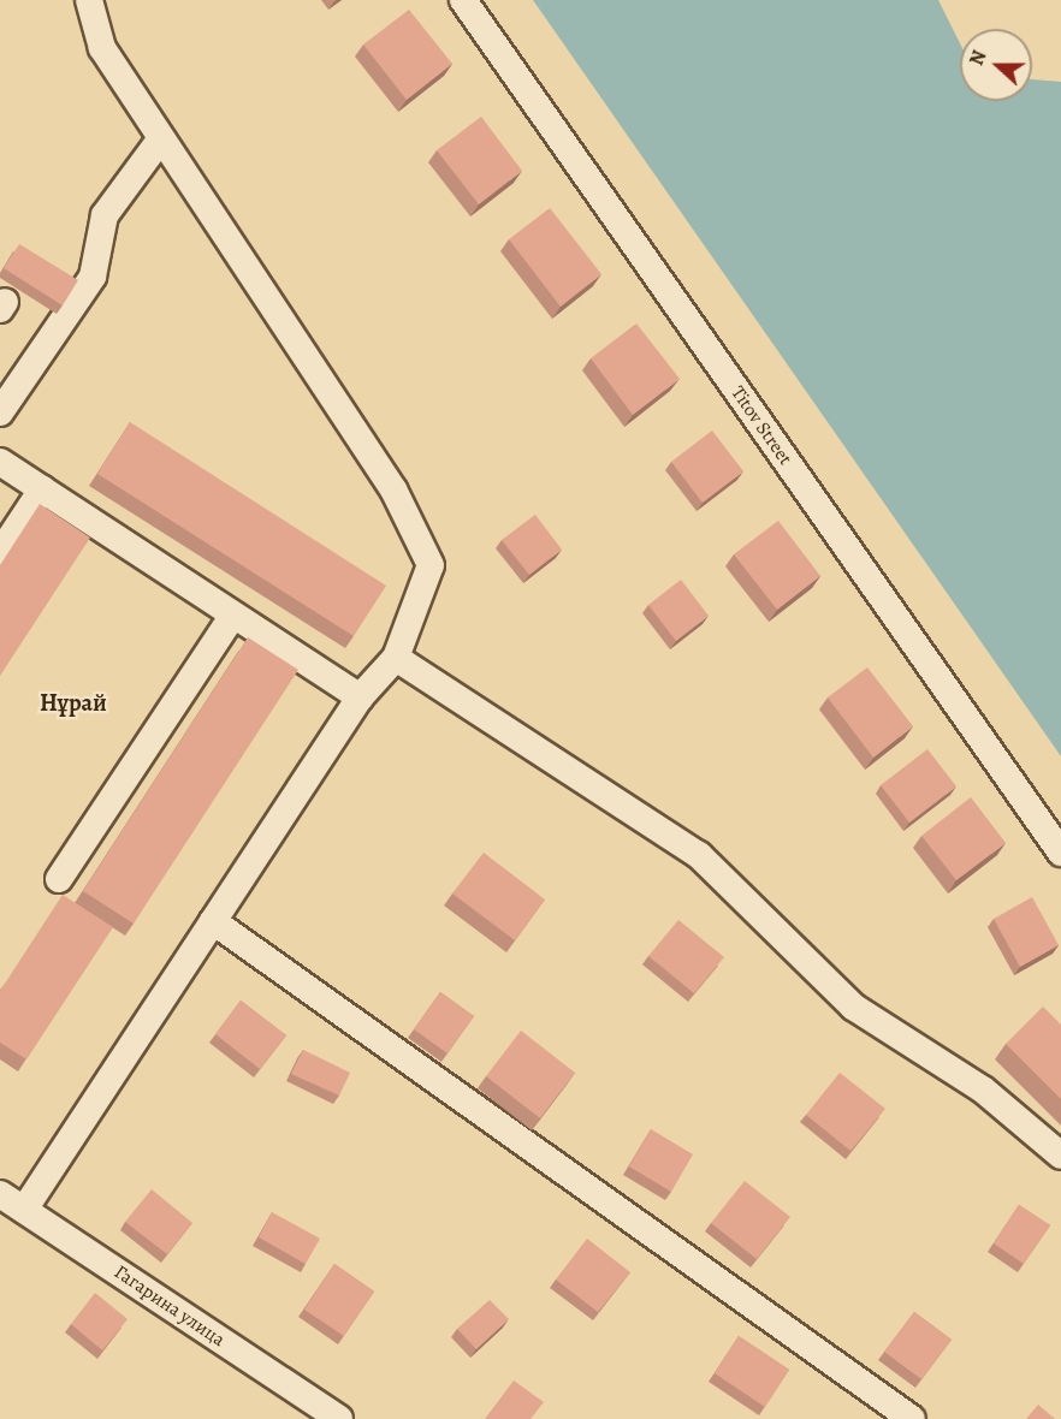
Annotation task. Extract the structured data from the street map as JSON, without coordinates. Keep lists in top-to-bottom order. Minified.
{"streets":{"street":["Titov Street","Гагарина улица"]},"districts":["Нұрай"],"north":"left"}
